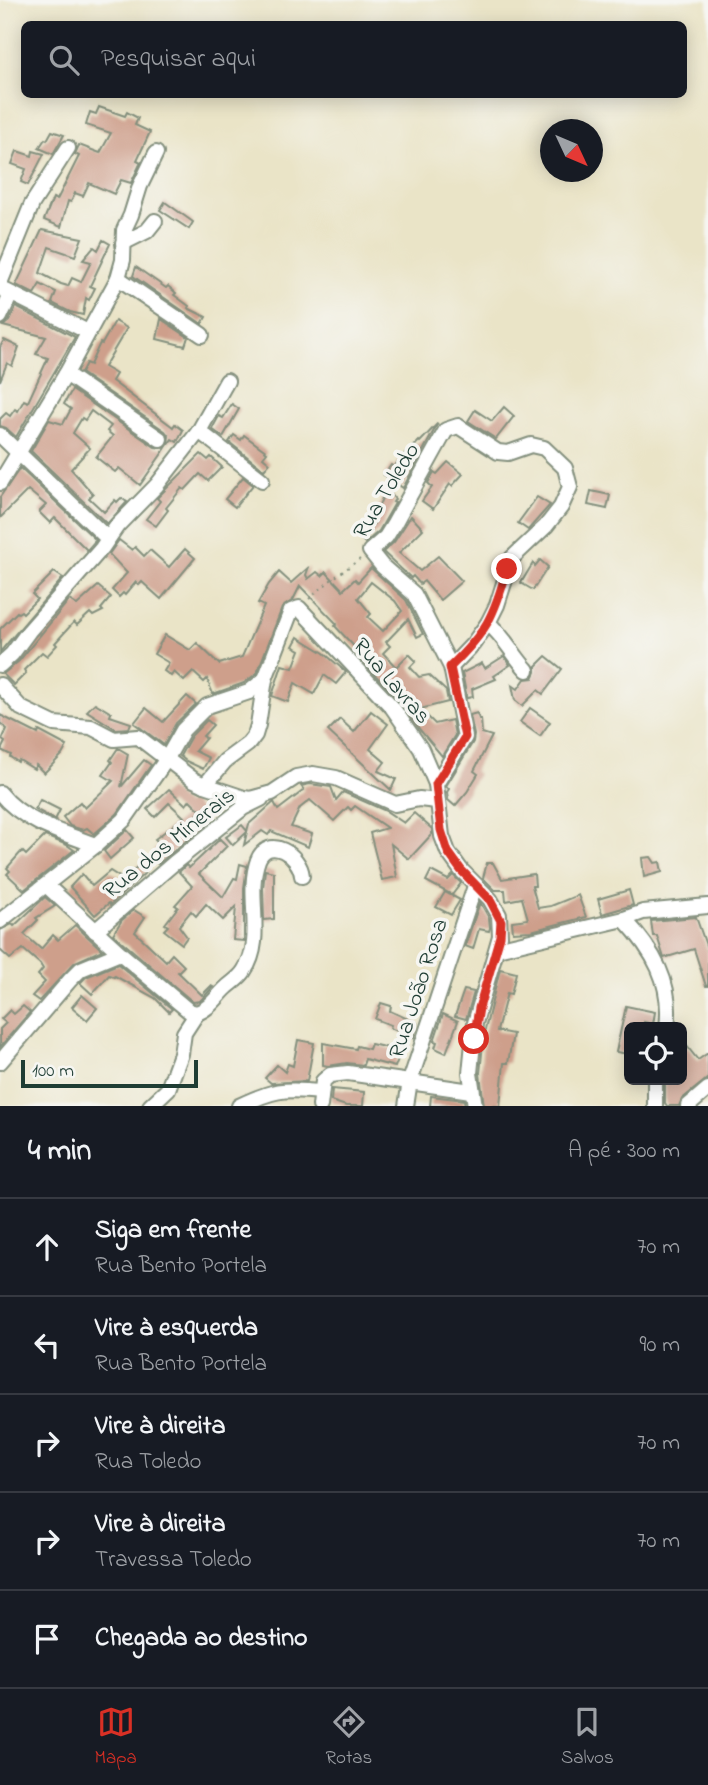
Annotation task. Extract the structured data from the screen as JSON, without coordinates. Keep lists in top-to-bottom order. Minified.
{"streets":{"street":["Rua Toledo","Rua Lavras","Rua dos Minerais","Rua João Rosa"]},"crossings":[["Rua Toledo","Rua Lavras"],["Rua Lavras","Rua dos Minerais"],["Rua Lavras","Rua João Rosa"]],"scale_bar":"100 m","north":"bottom right","page":{"search":"Pesquisar aqui","scale":"100 m","heading":["4 min","A pé · 300 m"],"list":[["Siga em frente","Rua Bento Portela","70 m"],["Vire à esquerda","Rua Bento Portela","90 m"],["Vire à direita","Rua Toledo","70 m"],["Vire à direita","Travessa Toledo","70 m"],"Chegada ao destino"],"nav":["Mapa","Rotas","Salvos"]}}
